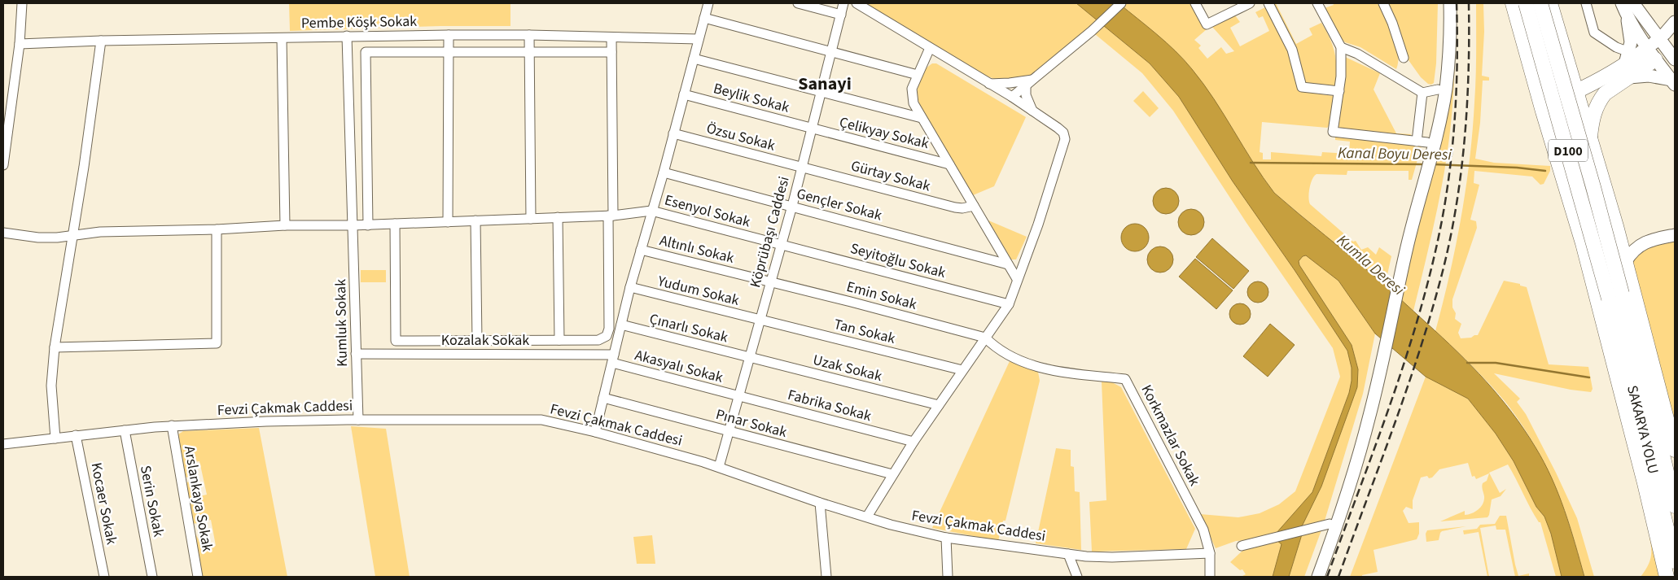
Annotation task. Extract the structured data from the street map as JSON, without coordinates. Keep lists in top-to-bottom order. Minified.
{"streets":{"highway":["D100","SAKARYA YOLU"],"street":["Pembe Köşk Sokak","Beylik Sokak","Çelikyay Sokak","Özsu Sokak","Gürtay Sokak","Gençler Sokak","Esenyol Sokak","Köprübaşı Caddesi","Altınlı Sokak","Seyitoğlu Sokak","Yudum Sokak","Emin Sokak","Kumluk Sokak","Çınarlı Sokak","Tan Sokak","Kozalak Sokak","Akasyalı Sokak","Uzak Sokak","Fabrika Sokak","Fevzi Çakmak Caddesi","Pınar Sokak","Korkmazlar Sokak","Arslankaya Sokak","Serin Sokak","Kocaer Sokak"]},"crossings":[["Pembe Köşk Sokak","Kumluk Sokak"],["Beylik Sokak","Çelikyay Sokak"],["Beylik Sokak","Köprübaşı Caddesi"],["Çelikyay Sokak","Köprübaşı Caddesi"],["Özsu Sokak","Gürtay Sokak"],["Özsu Sokak","Köprübaşı Caddesi"],["D100","SAKARYA YOLU"],["Gürtay Sokak","Köprübaşı Caddesi"],["Gençler Sokak","Köprübaşı Caddesi"],["Esenyol Sokak","Köprübaşı Caddesi"],["Esenyol Sokak","Seyitoğlu Sokak"],["Köprübaşı Caddesi","Altınlı Sokak"],["Köprübaşı Caddesi","Seyitoğlu Sokak"],["Köprübaşı Caddesi","Yudum Sokak"],["Köprübaşı Caddesi","Emin Sokak"],["Köprübaşı Caddesi","Çınarlı Sokak"],["Köprübaşı Caddesi","Tan Sokak"],["Köprübaşı Caddesi","Akasyalı Sokak"],["Köprübaşı Caddesi","Uzak Sokak"],["Köprübaşı Caddesi","Fabrika Sokak"],["Köprübaşı Caddesi","Fevzi Çakmak Caddesi"],["Köprübaşı Caddesi","Pınar Sokak"],["Altınlı Sokak","Emin Sokak"],["Yudum Sokak","Tan Sokak"],["Emin Sokak","Korkmazlar Sokak"],["Kumluk Sokak","Kozalak Sokak"],["Kumluk Sokak","Fevzi Çakmak Caddesi"],["Çınarlı Sokak","Uzak Sokak"],["Kozalak Sokak","Akasyalı Sokak"],["Akasyalı Sokak","Fabrika Sokak"],["Fevzi Çakmak Caddesi","Korkmazlar Sokak"],["Fevzi Çakmak Caddesi","Arslankaya Sokak"],["Fevzi Çakmak Caddesi","Serin Sokak"],["Fevzi Çakmak Caddesi","Kocaer Sokak"]],"districts":["Sanayi"],"water":["Kanal Boyu Deresi","Kumla Deresi"]}
